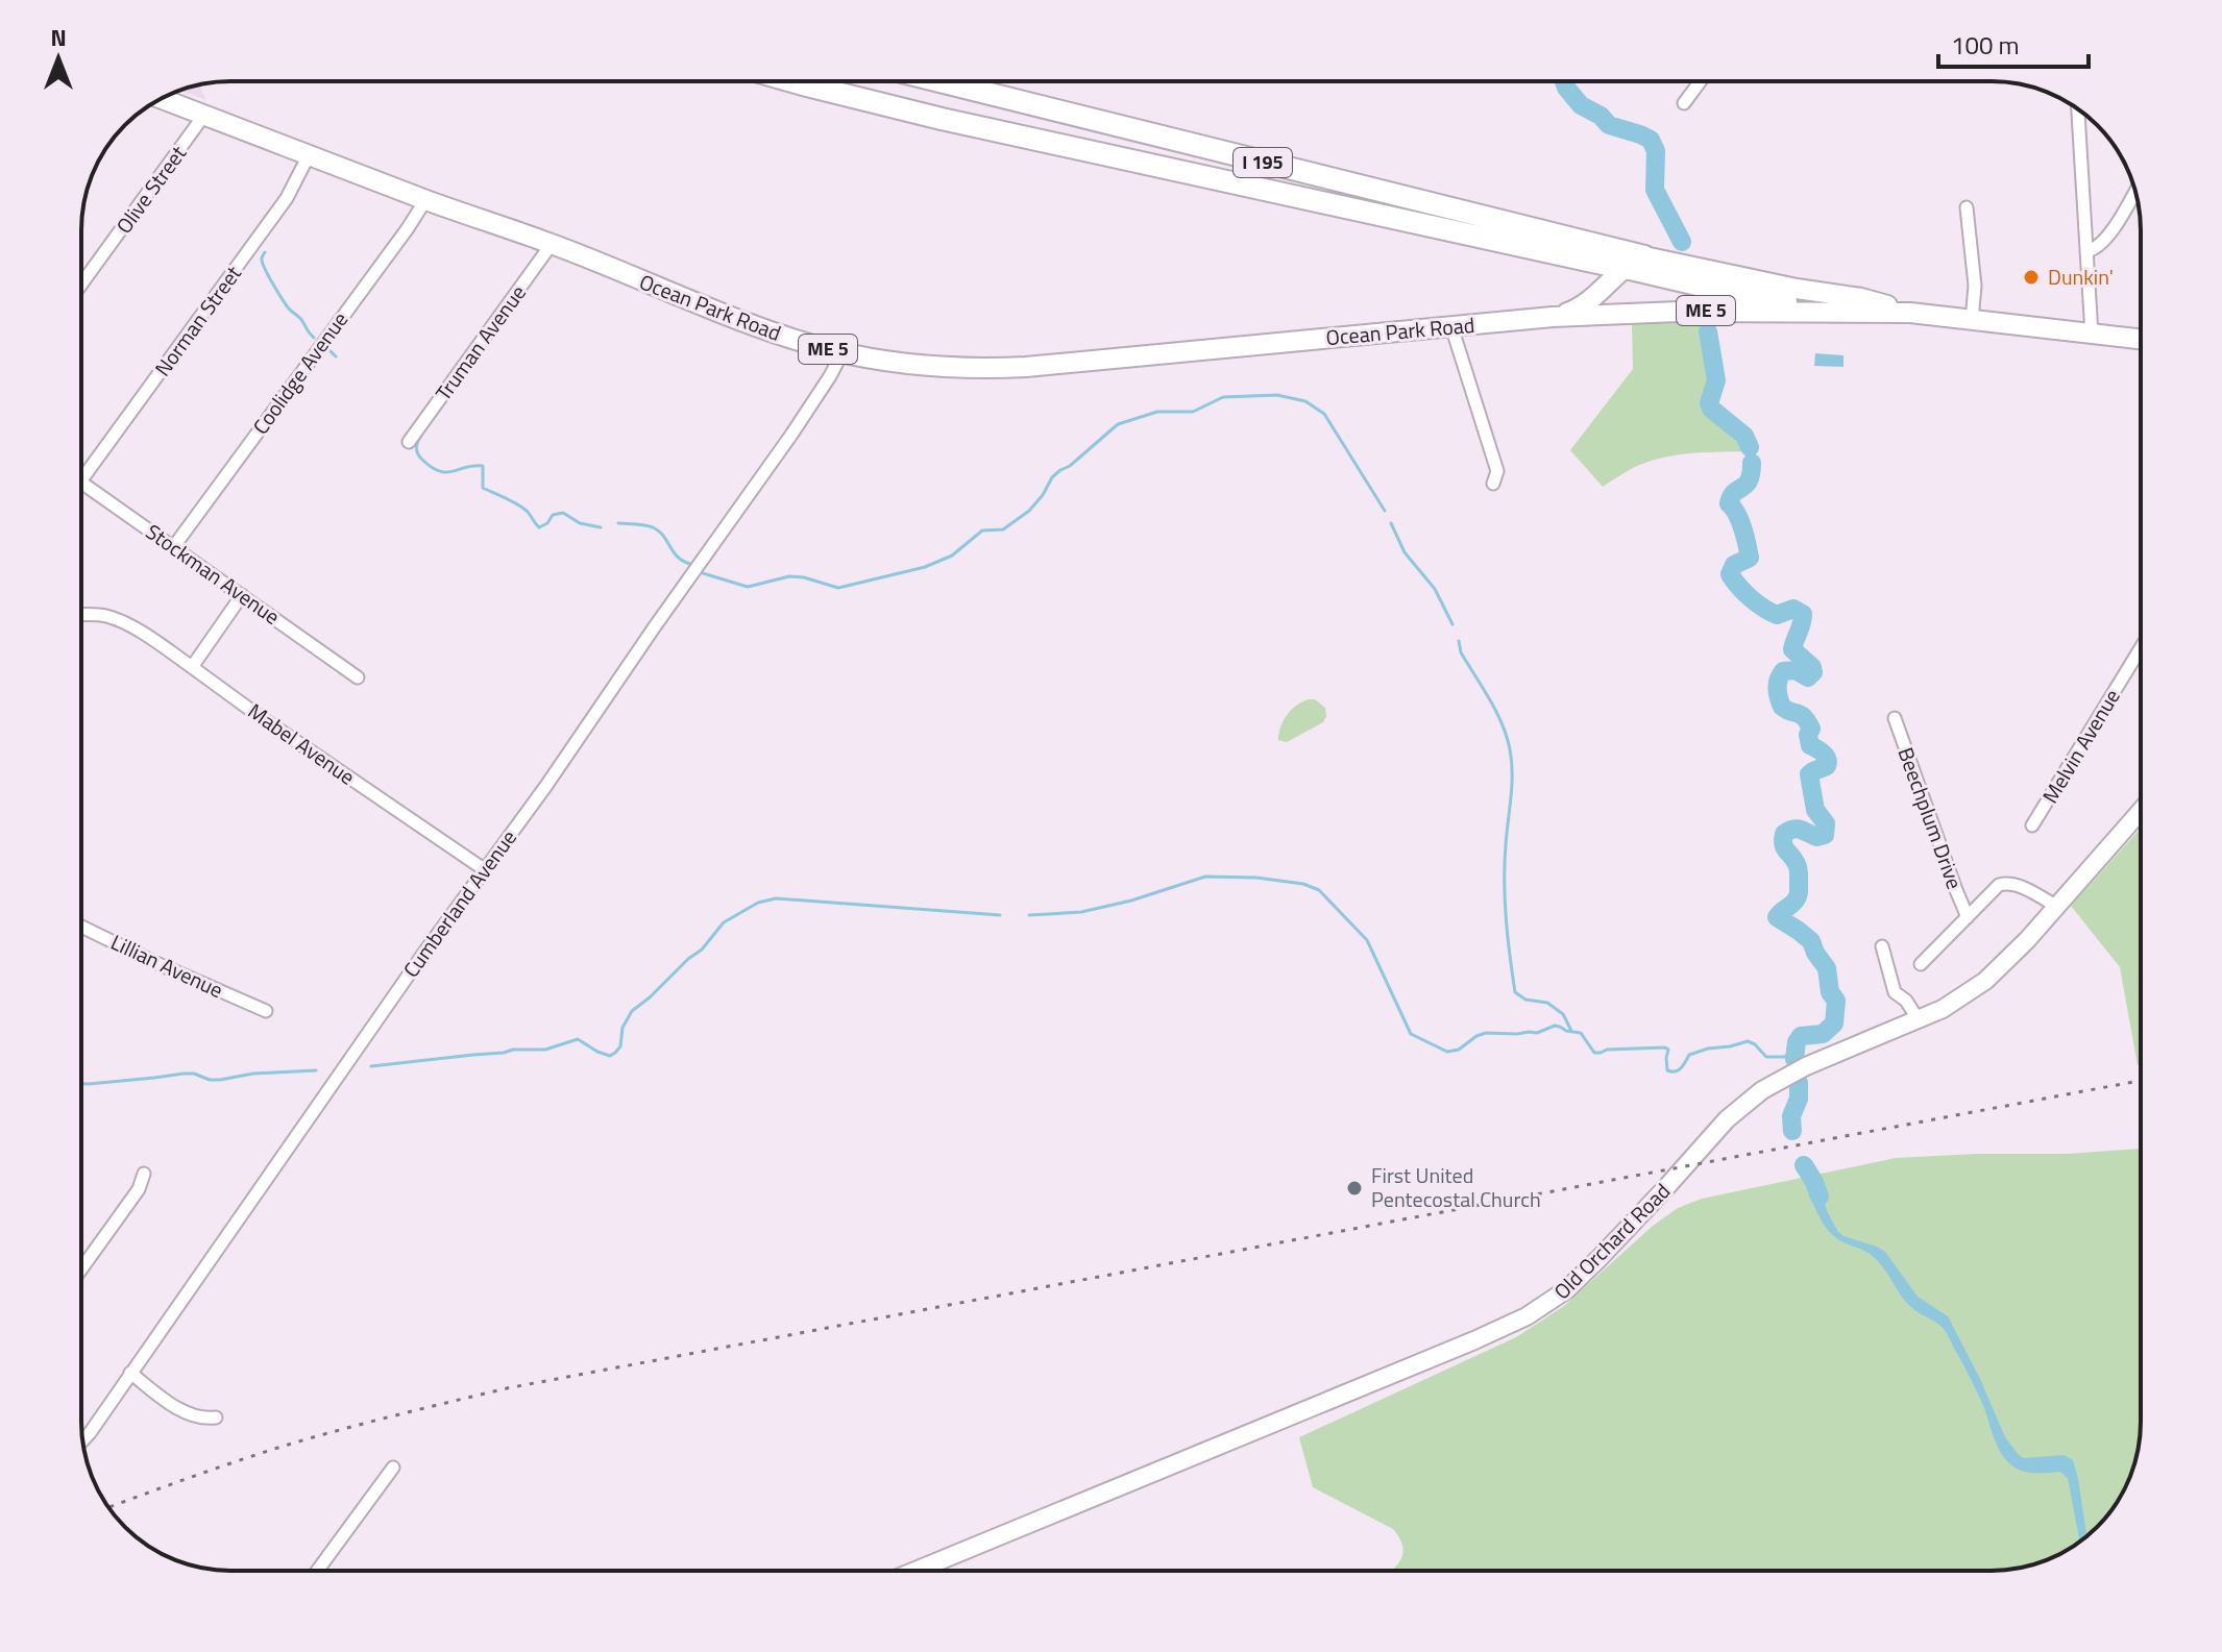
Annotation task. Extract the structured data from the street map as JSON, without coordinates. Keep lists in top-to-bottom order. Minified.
{"streets":{"highway":["I 195"],"main road":["Ocean Park Road","ME 5"],"street":["Olive Street","Norman Street","Truman Avenue","Coolidge Avenue","Stockman Avenue","Mabel Avenue","Melvin Avenue","Beechplum Drive","Cumberland Avenue","Lillian Avenue","Old Orchard Road"]},"crossings":[["I 195","Ocean Park Road"],["Olive Street","Ocean Park Road"],["Ocean Park Road","Norman Street"],["Ocean Park Road","Truman Avenue"],["Ocean Park Road","Coolidge Avenue"],["Ocean Park Road","Cumberland Avenue"],["Coolidge Avenue","Stockman Avenue"],["Mabel Avenue","Cumberland Avenue"],["Beechplum Drive","Old Orchard Road"]],"places":["Dunkin'","First United Pentecostal Church"],"scale_bar":"100 m","north":"top"}
